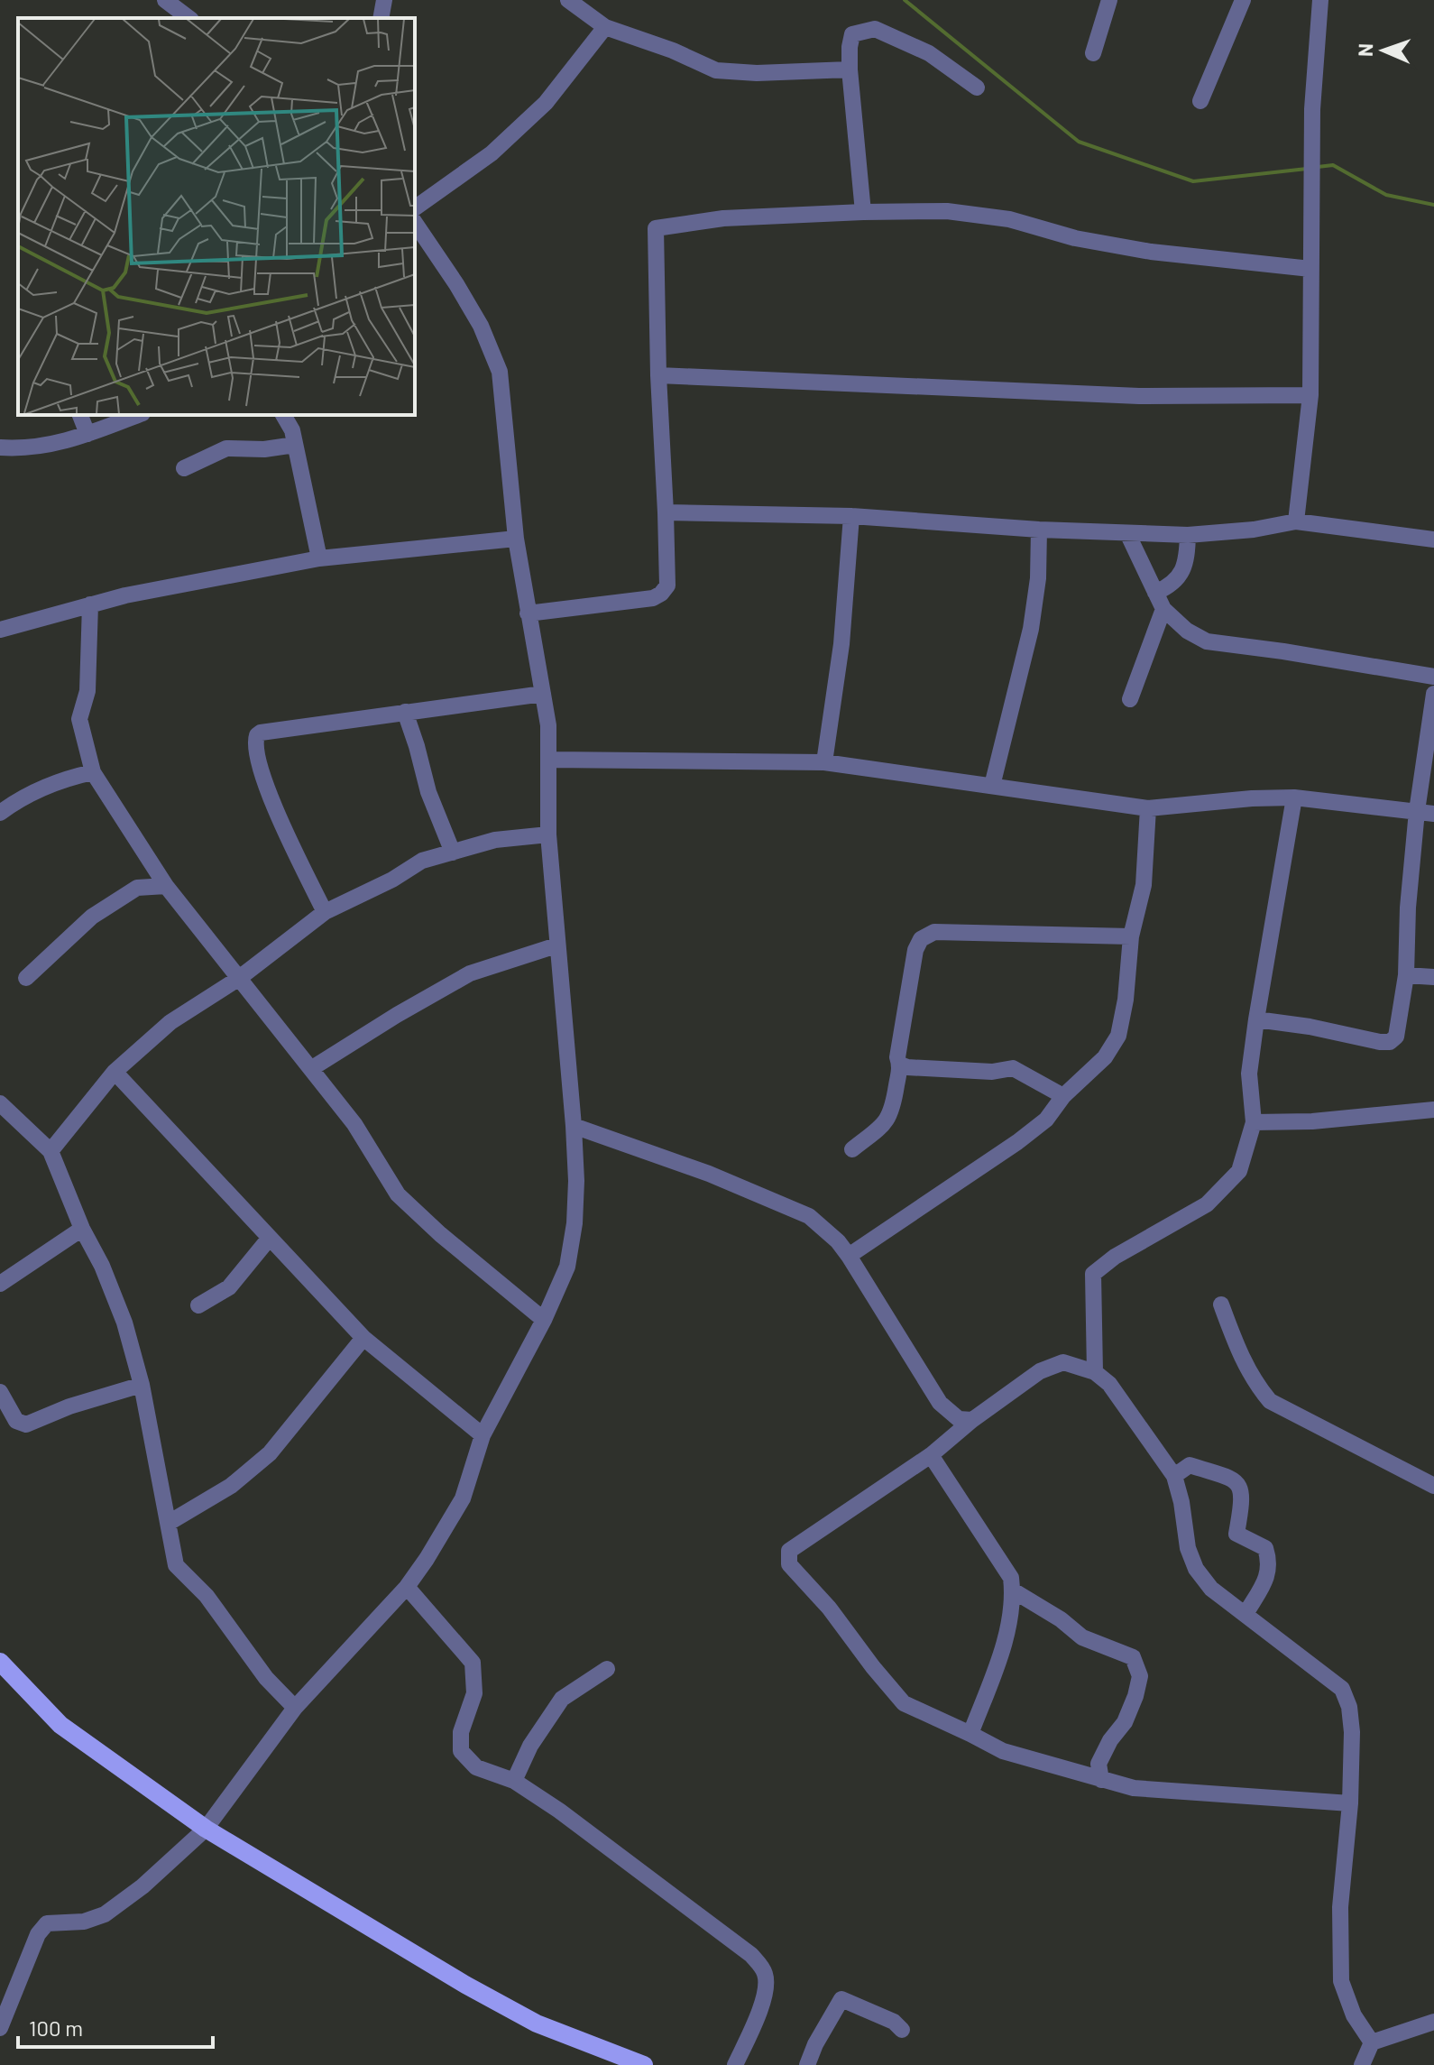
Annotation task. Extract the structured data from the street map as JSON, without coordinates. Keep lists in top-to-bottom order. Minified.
{"scale_bar":"100 m","north":"left"}
